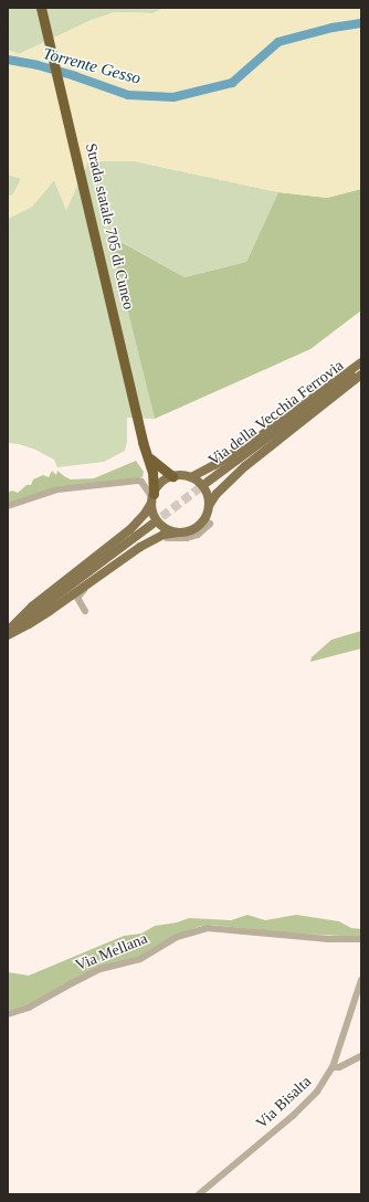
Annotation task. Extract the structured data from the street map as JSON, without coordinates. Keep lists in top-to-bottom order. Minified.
{"streets":{"highway":["Strada statale 705 di Cuneo"],"main road":["Via della Vecchia Ferrovia"],"street":["Via Mellana","Via Bisalta"]},"water":["Torrente Gesso"]}
